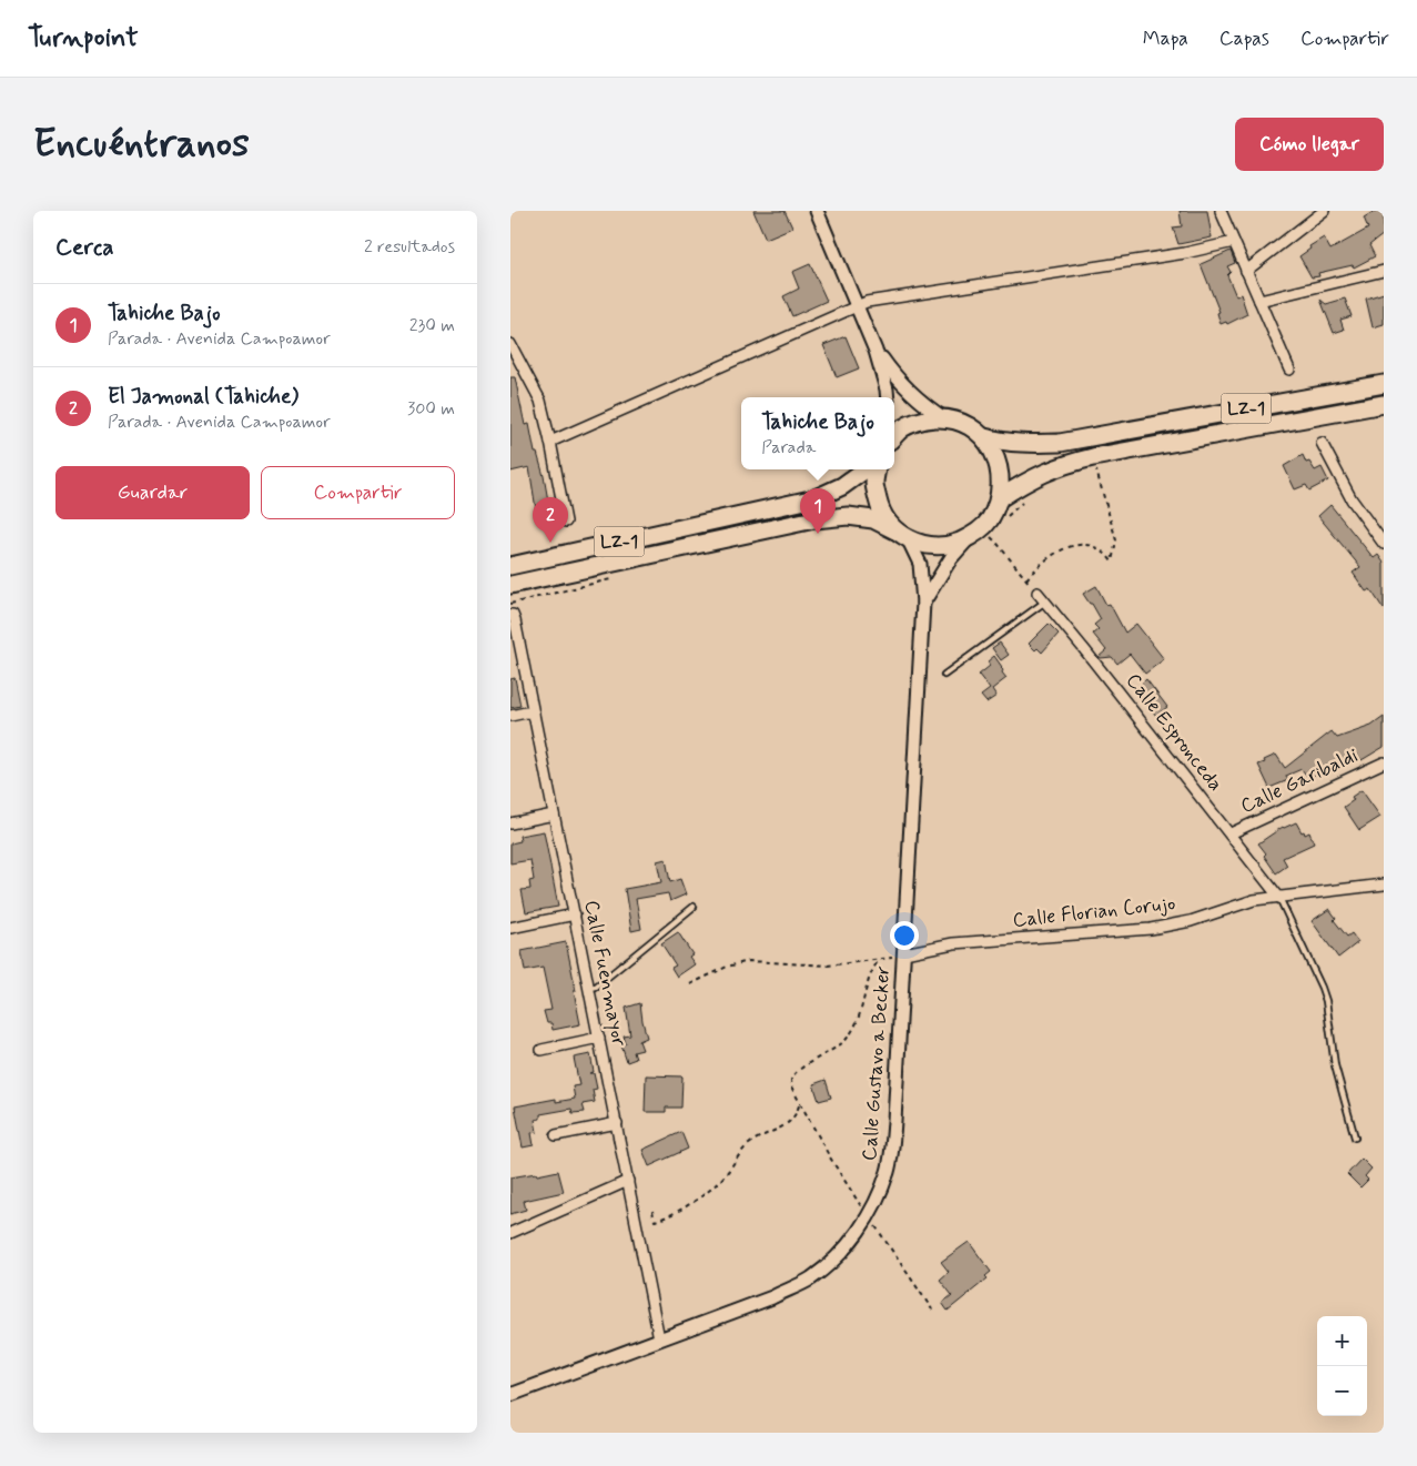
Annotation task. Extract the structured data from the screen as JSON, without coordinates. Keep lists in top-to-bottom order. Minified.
{"streets":{"highway":["LZ-1"],"street":["Calle Espronceda","Calle Garibaldi","Calle Florian Corujo","Calle Fuenmayor","Calle Gustavo a Becker"]},"crossings":[["LZ-1","Calle Gustavo a Becker"],["Calle Espronceda","Calle Garibaldi"],["Calle Espronceda","Calle Florian Corujo"],["Calle Florian Corujo","Calle Gustavo a Becker"],["Calle Fuenmayor","Calle Gustavo a Becker"]],"page":{"header":"Turnpoint","nav":["Mapa","Capas","Compartir"],"buttons":["Cómo llegar",["Guardar","Compartir"]],"title":"Encuéntranos","heading":["Cerca","2 resultados"],"list":[{"mark":"1","name":"Tahiche Bajo","note":"Parada · Avenida Campoamor","value":"230 m"},{"mark":"2","name":"El Jamonal (Tahiche)","note":"Parada · Avenida Campoamor","value":"300 m"}],"popup":["Tahiche Bajo","Parada"],"pins":["1","2"],"map_buttons":["+","−"]}}
